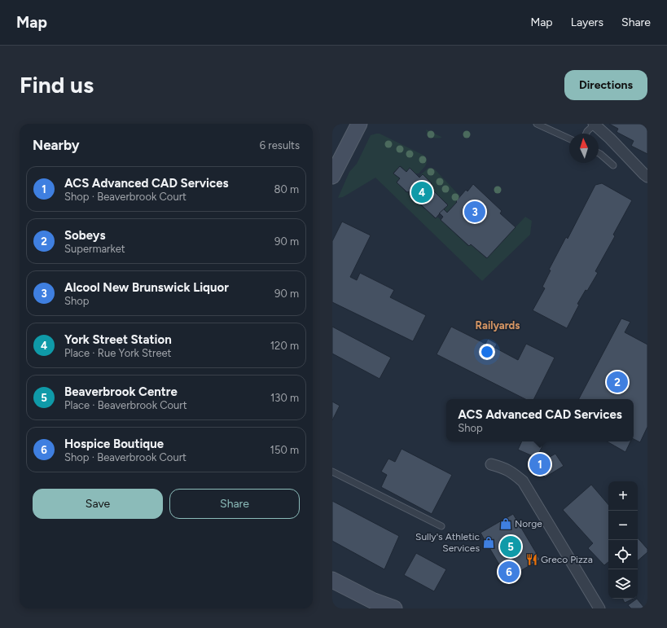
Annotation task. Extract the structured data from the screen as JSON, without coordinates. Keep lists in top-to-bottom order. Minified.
{"districts":["Railyards"],"places":{"shop":["Norge","Sully's Athletic Services"],"restaurant":["Greco Pizza"]},"north":"top","page":{"header":"Map","nav":["Map","Layers","Share"],"buttons":["Directions",["Save","Share"]],"title":"Find us","heading":["Nearby","6 results"],"list":[{"mark":"1","name":"ACS Advanced CAD Services","note":"Shop · Beaverbrook Court","value":"80 m"},{"mark":"2","name":"Sobeys","note":"Supermarket","value":"90 m"},{"mark":"3","name":"Alcool New Brunswick Liquor","note":"Shop","value":"90 m"},{"mark":"4","name":"York Street Station","note":"Place · Rue York Street","value":"120 m"},{"mark":"5","name":"Beaverbrook Centre","note":"Place · Beaverbrook Court","value":"130 m"},{"mark":"6","name":"Hospice Boutique","note":"Shop · Beaverbrook Court","value":"150 m"}],"pins":["4","3","2","1","5","6"],"popup":["ACS Advanced CAD Services","Shop"],"map_buttons":["+","−"]}}
